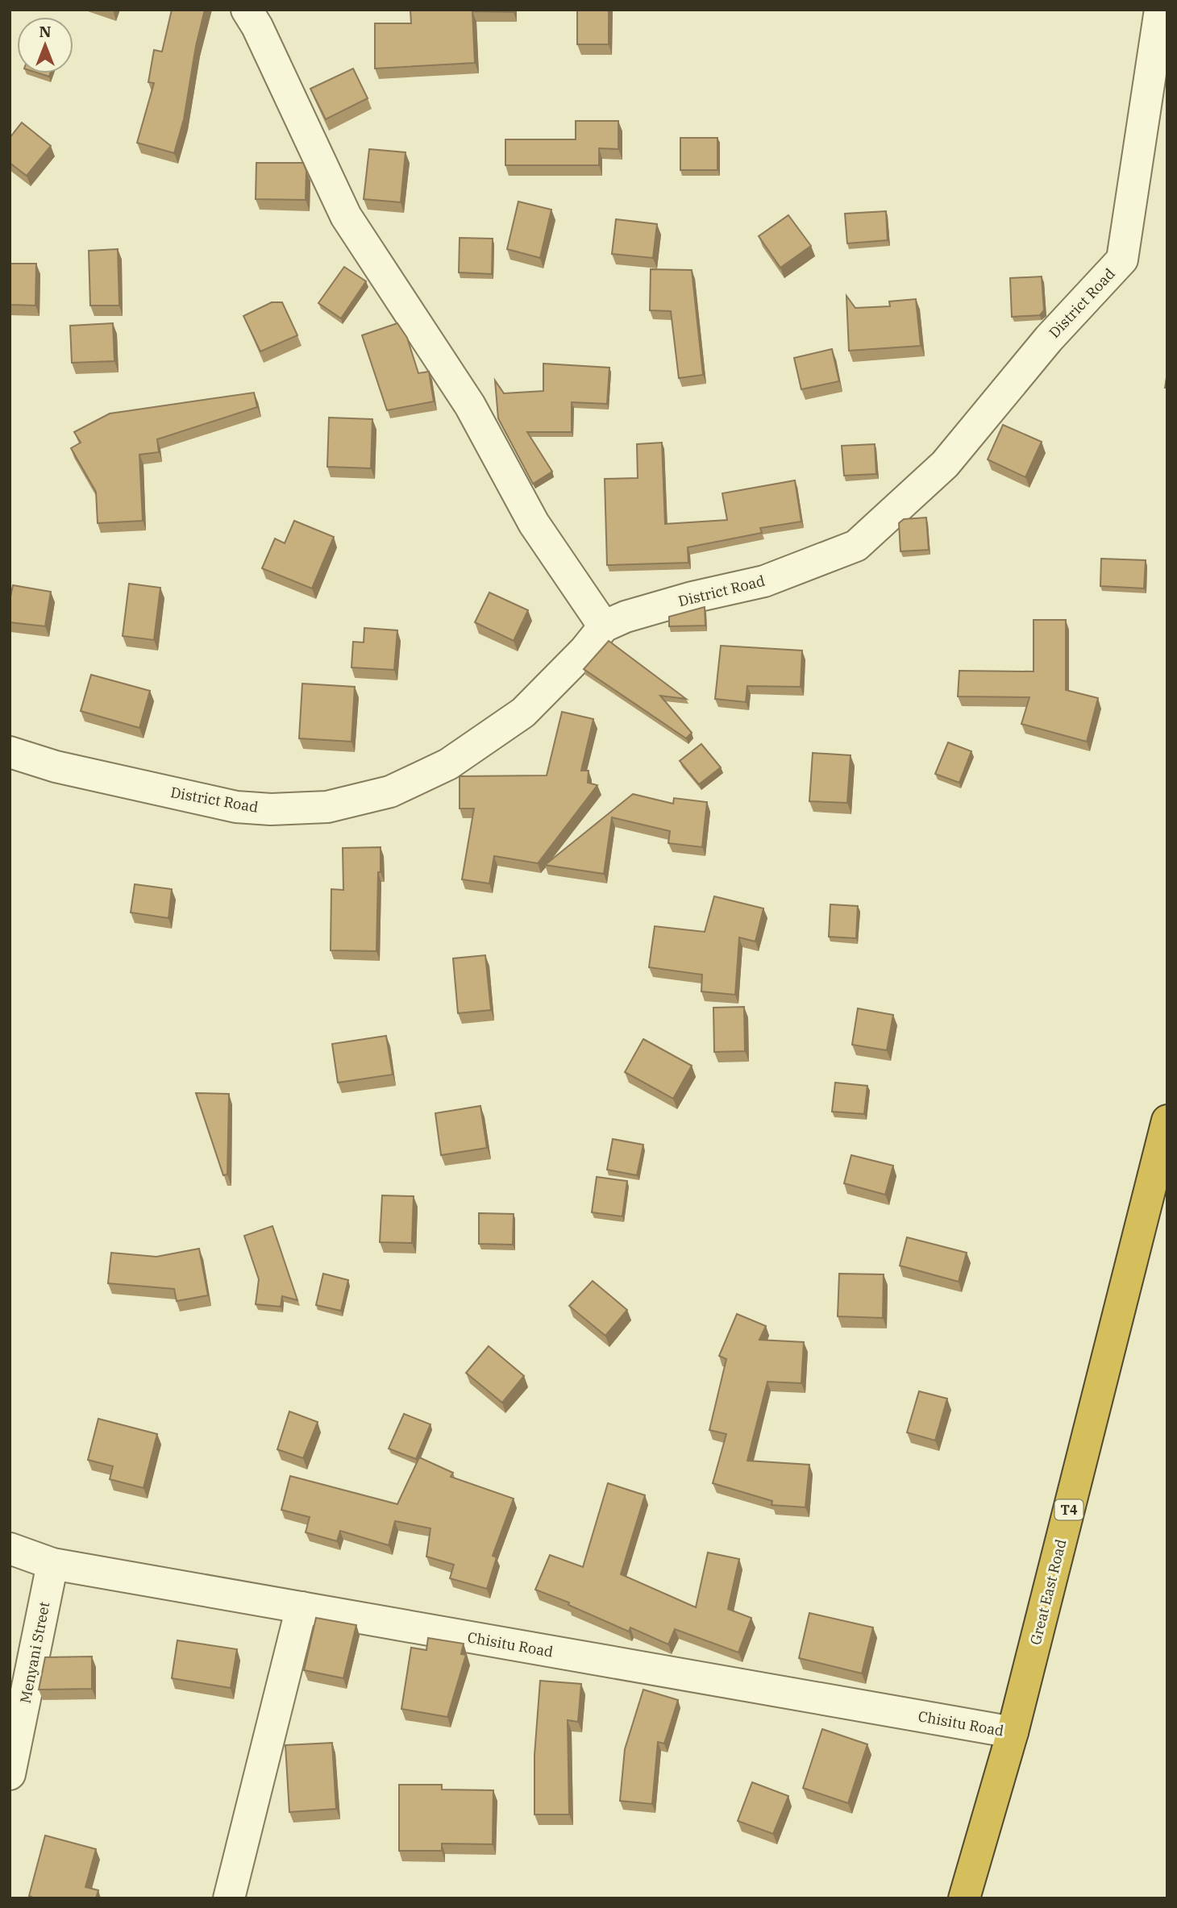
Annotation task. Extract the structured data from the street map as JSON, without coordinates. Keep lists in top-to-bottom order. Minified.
{"streets":{"highway":["T4","Great East Road"],"street":["District Road","Chisitu Road","Menyani Street"]},"crossings":[["Great East Road","Chisitu Road"],["Chisitu Road","Menyani Street"]],"north":"top"}
